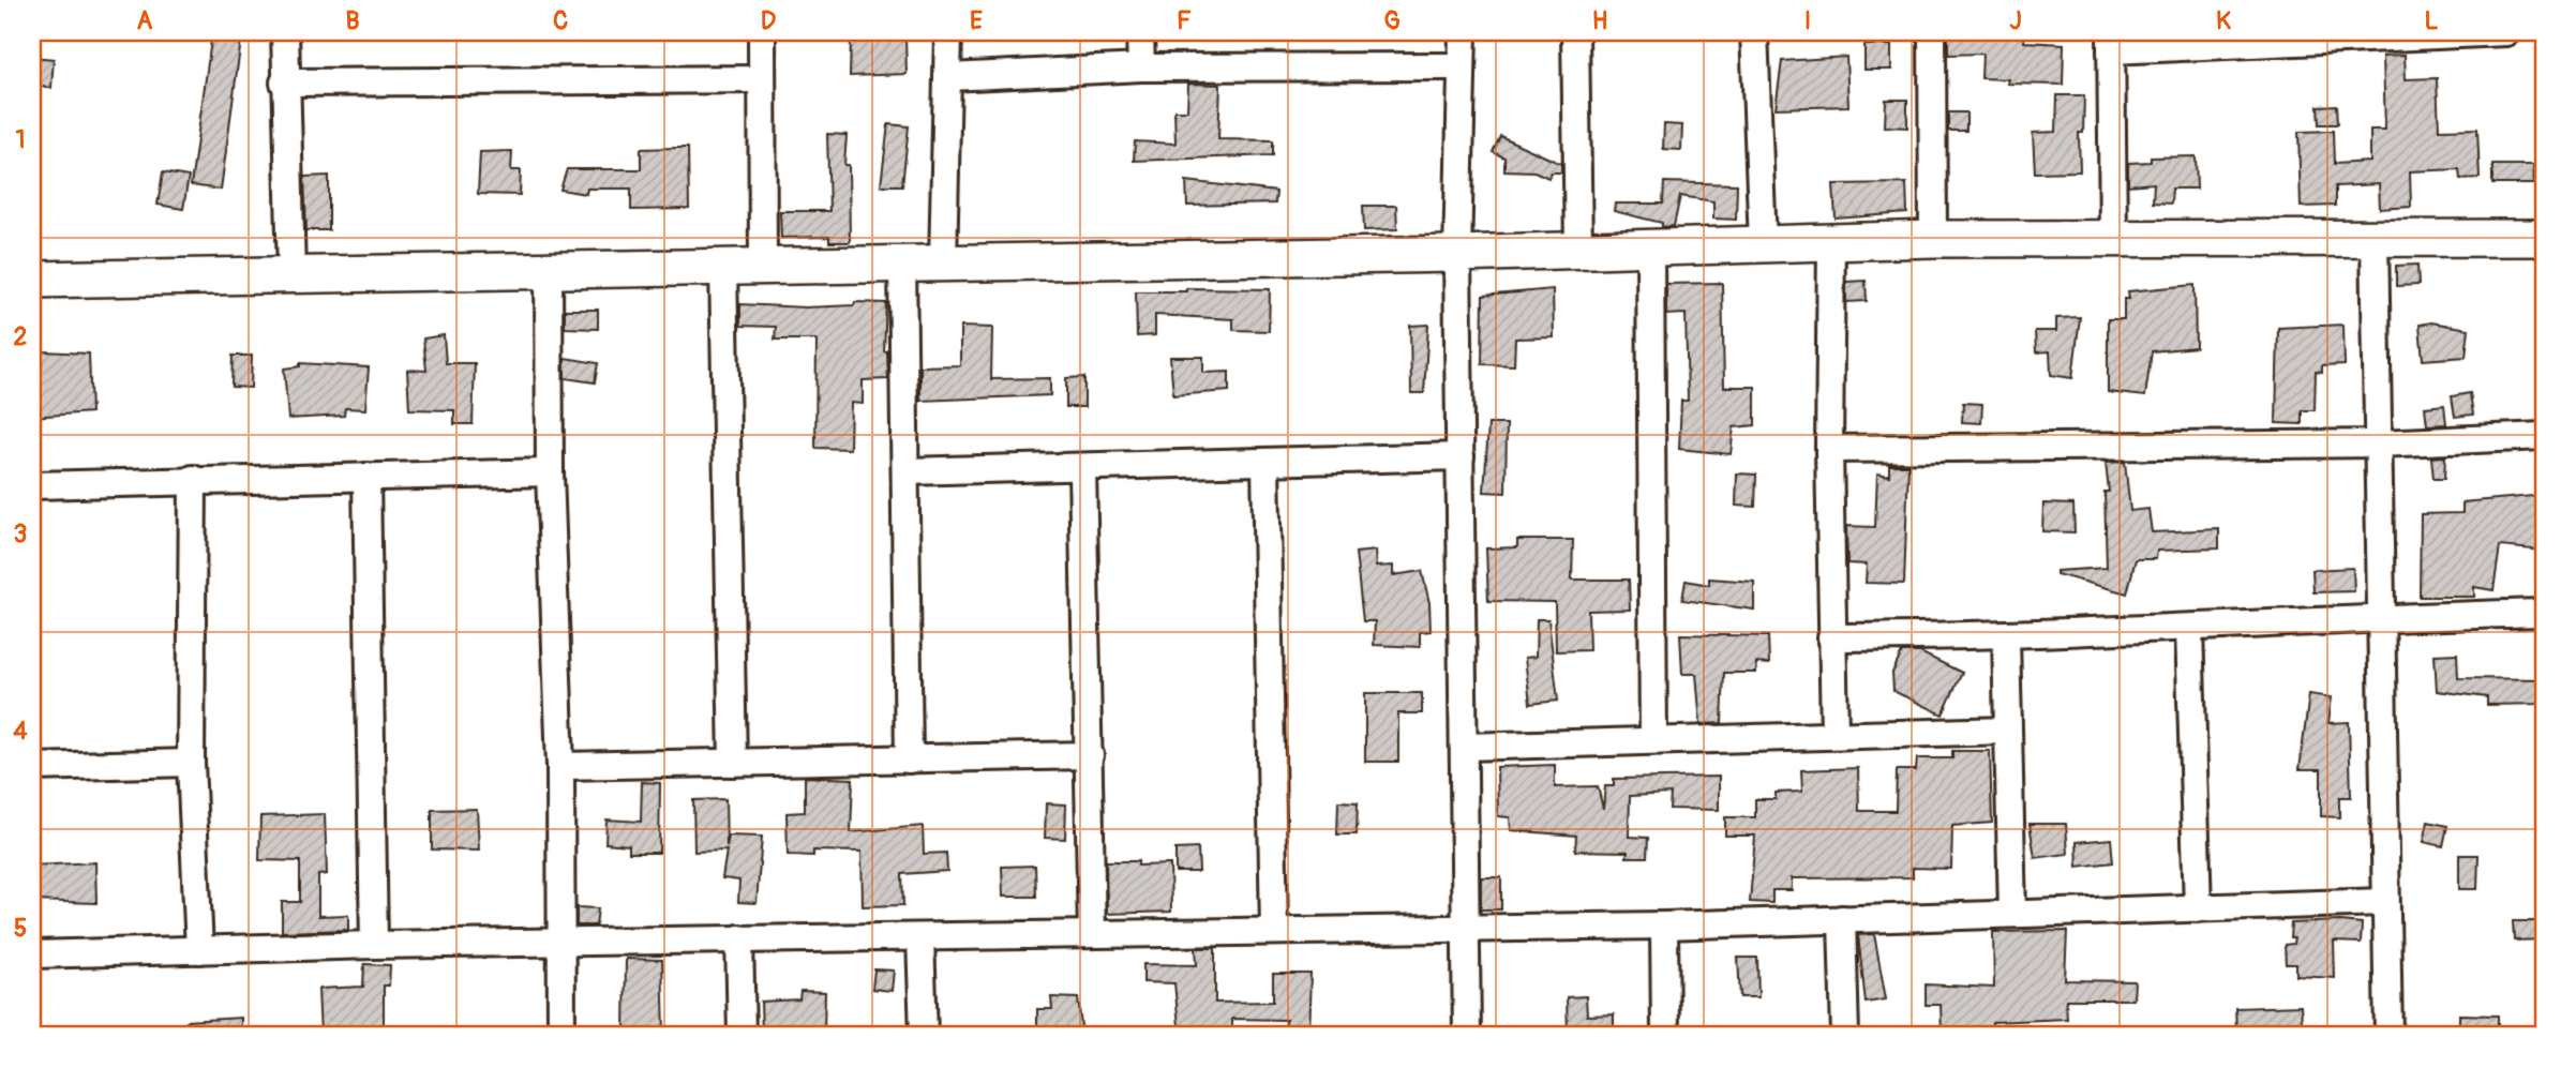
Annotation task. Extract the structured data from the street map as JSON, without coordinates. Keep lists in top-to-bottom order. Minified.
{"grid":{"columns":["A","B","C","D","E","F","G","H","I","J","K","L"],"rows":["1","2","3","4","5"]}}
